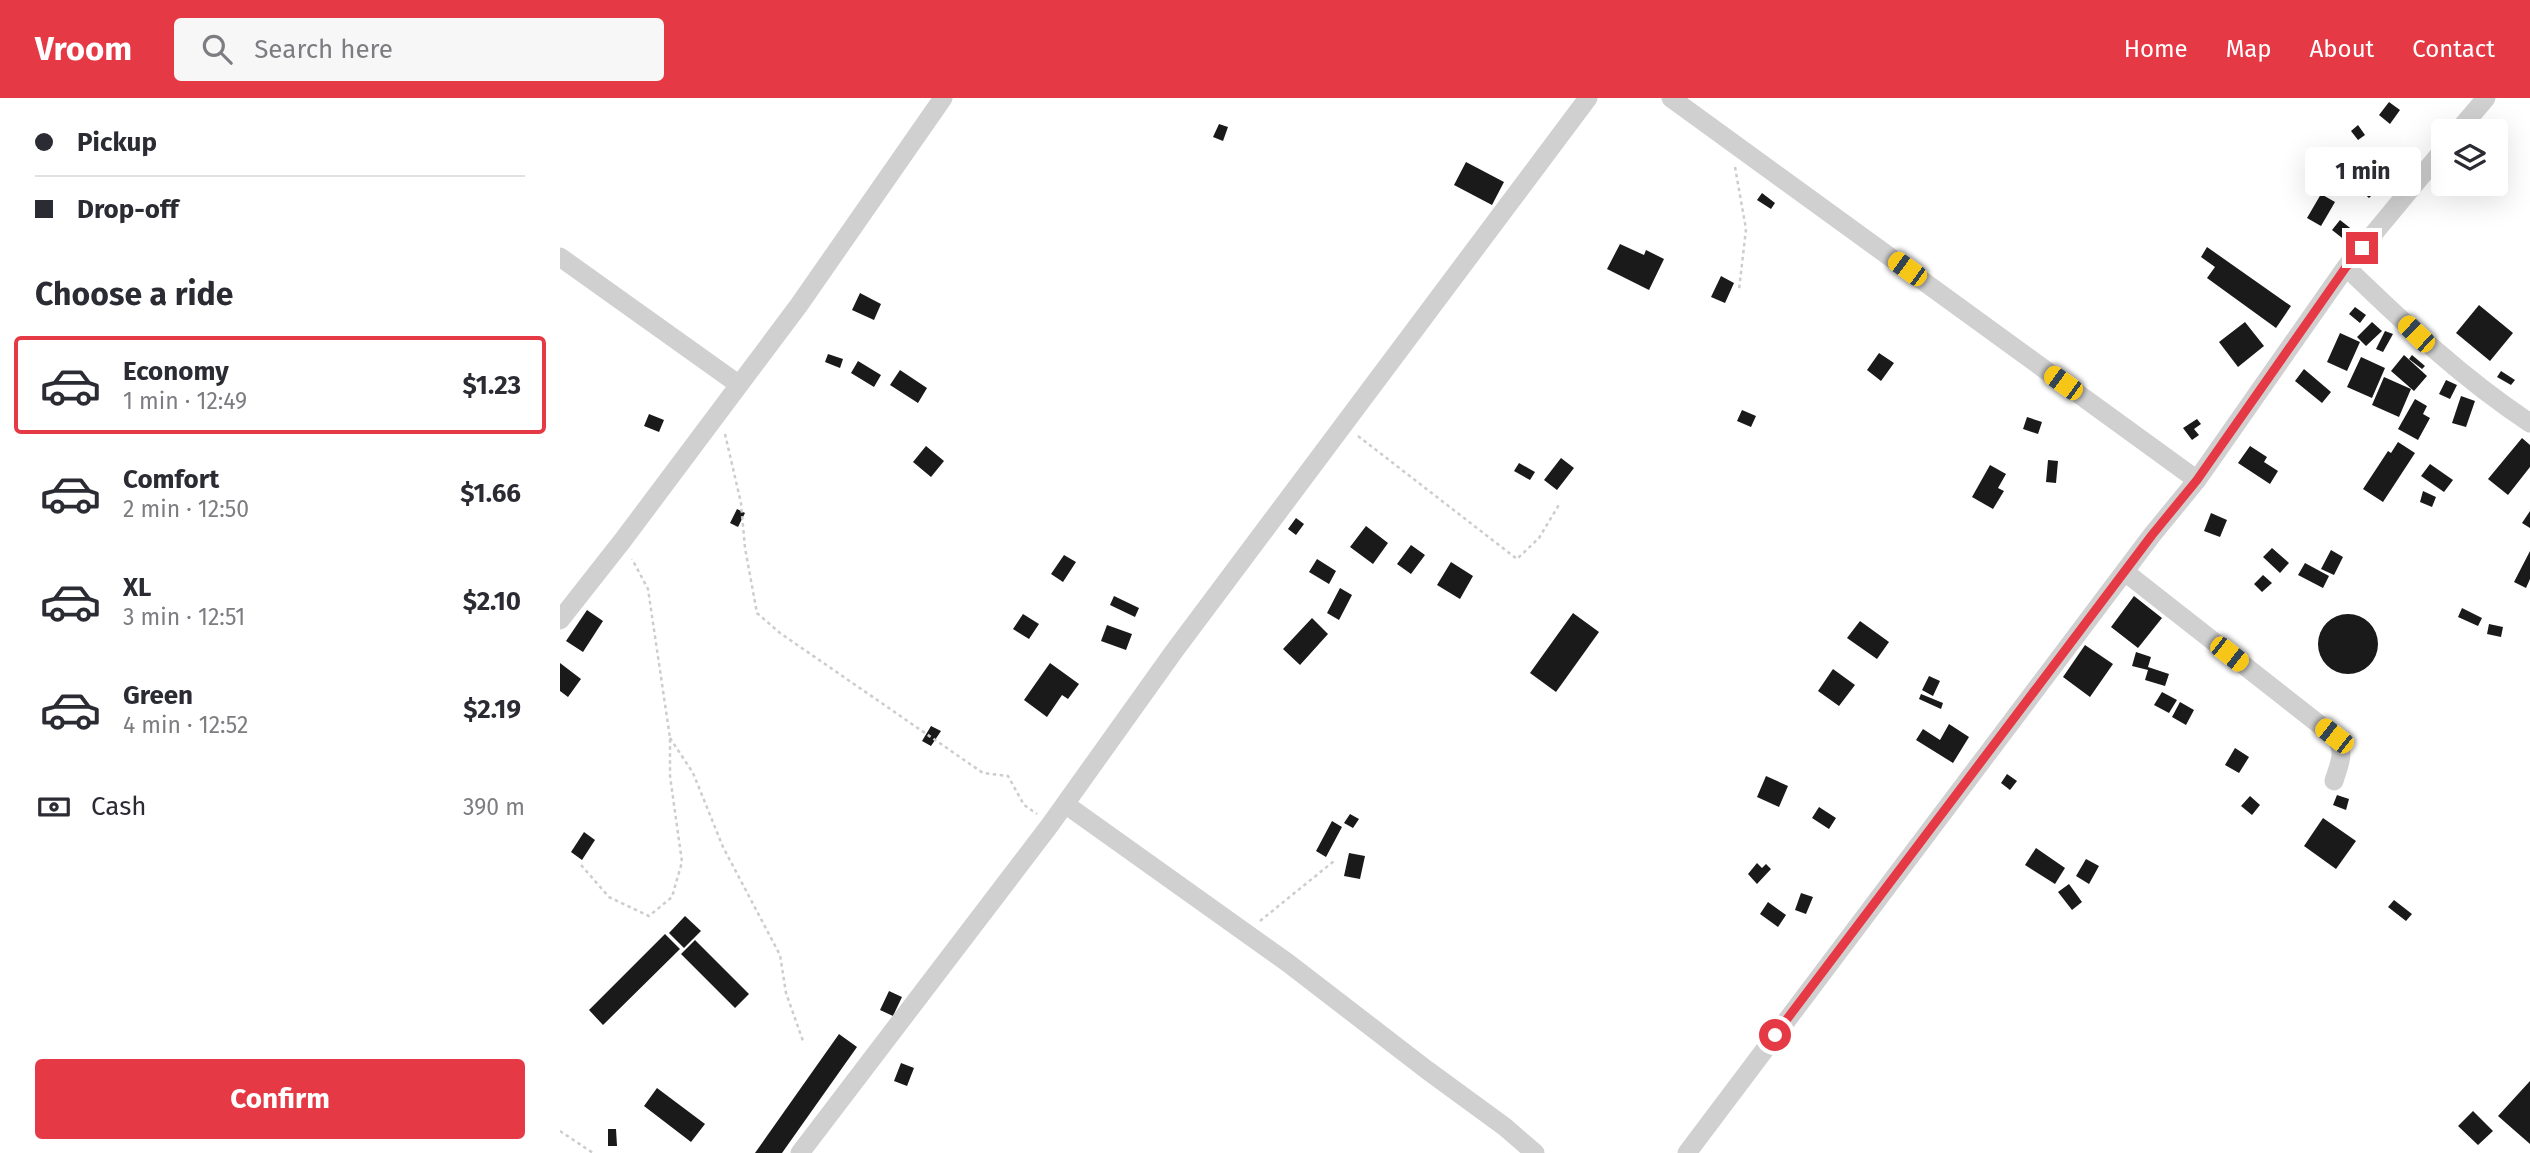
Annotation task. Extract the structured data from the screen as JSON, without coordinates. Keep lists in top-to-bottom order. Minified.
{"page":{"header":"Vroom","search":"Search here","nav":["Home","Map","About","Contact"],"banner":["Pickup","Drop-off"],"bubble":"1 min","heading":"Choose a ride","list":[{"name":"Economy","note":"1 min · 12:49","value":"$1.23"},{"name":"Comfort","note":"2 min · 12:50","value":"$1.66"},{"name":"XL","note":"3 min · 12:51","value":"$2.10"},{"name":"Green","note":"4 min · 12:52","value":"$2.19"}],"pay":["Cash","390 m"],"buttons":"Confirm"}}
